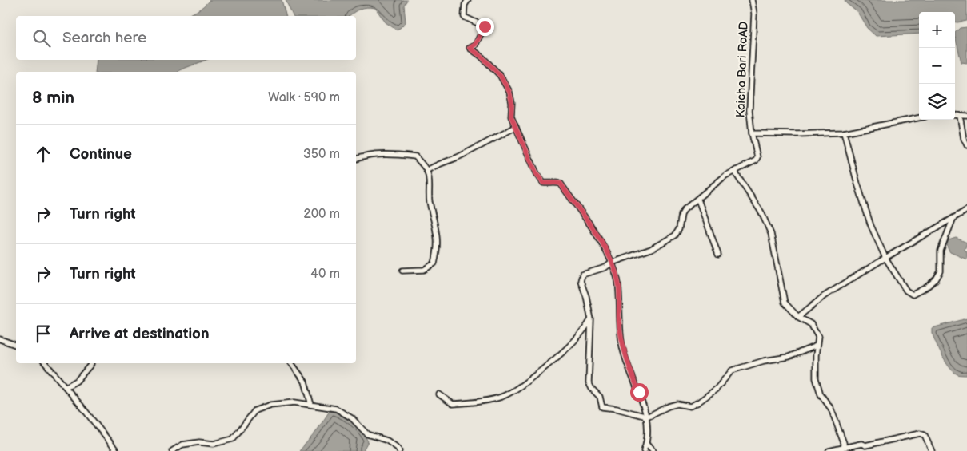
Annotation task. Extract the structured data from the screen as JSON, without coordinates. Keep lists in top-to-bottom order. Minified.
{"streets":{"street":["Kaicha Bari RoAD"]},"page":{"map_buttons":["+","−"],"search":"Search here","heading":["8 min","Walk · 590 m"],"list":[["Continue","350 m"],["Turn right","200 m"],["Turn right","40 m"],"Arrive at destination"]}}
